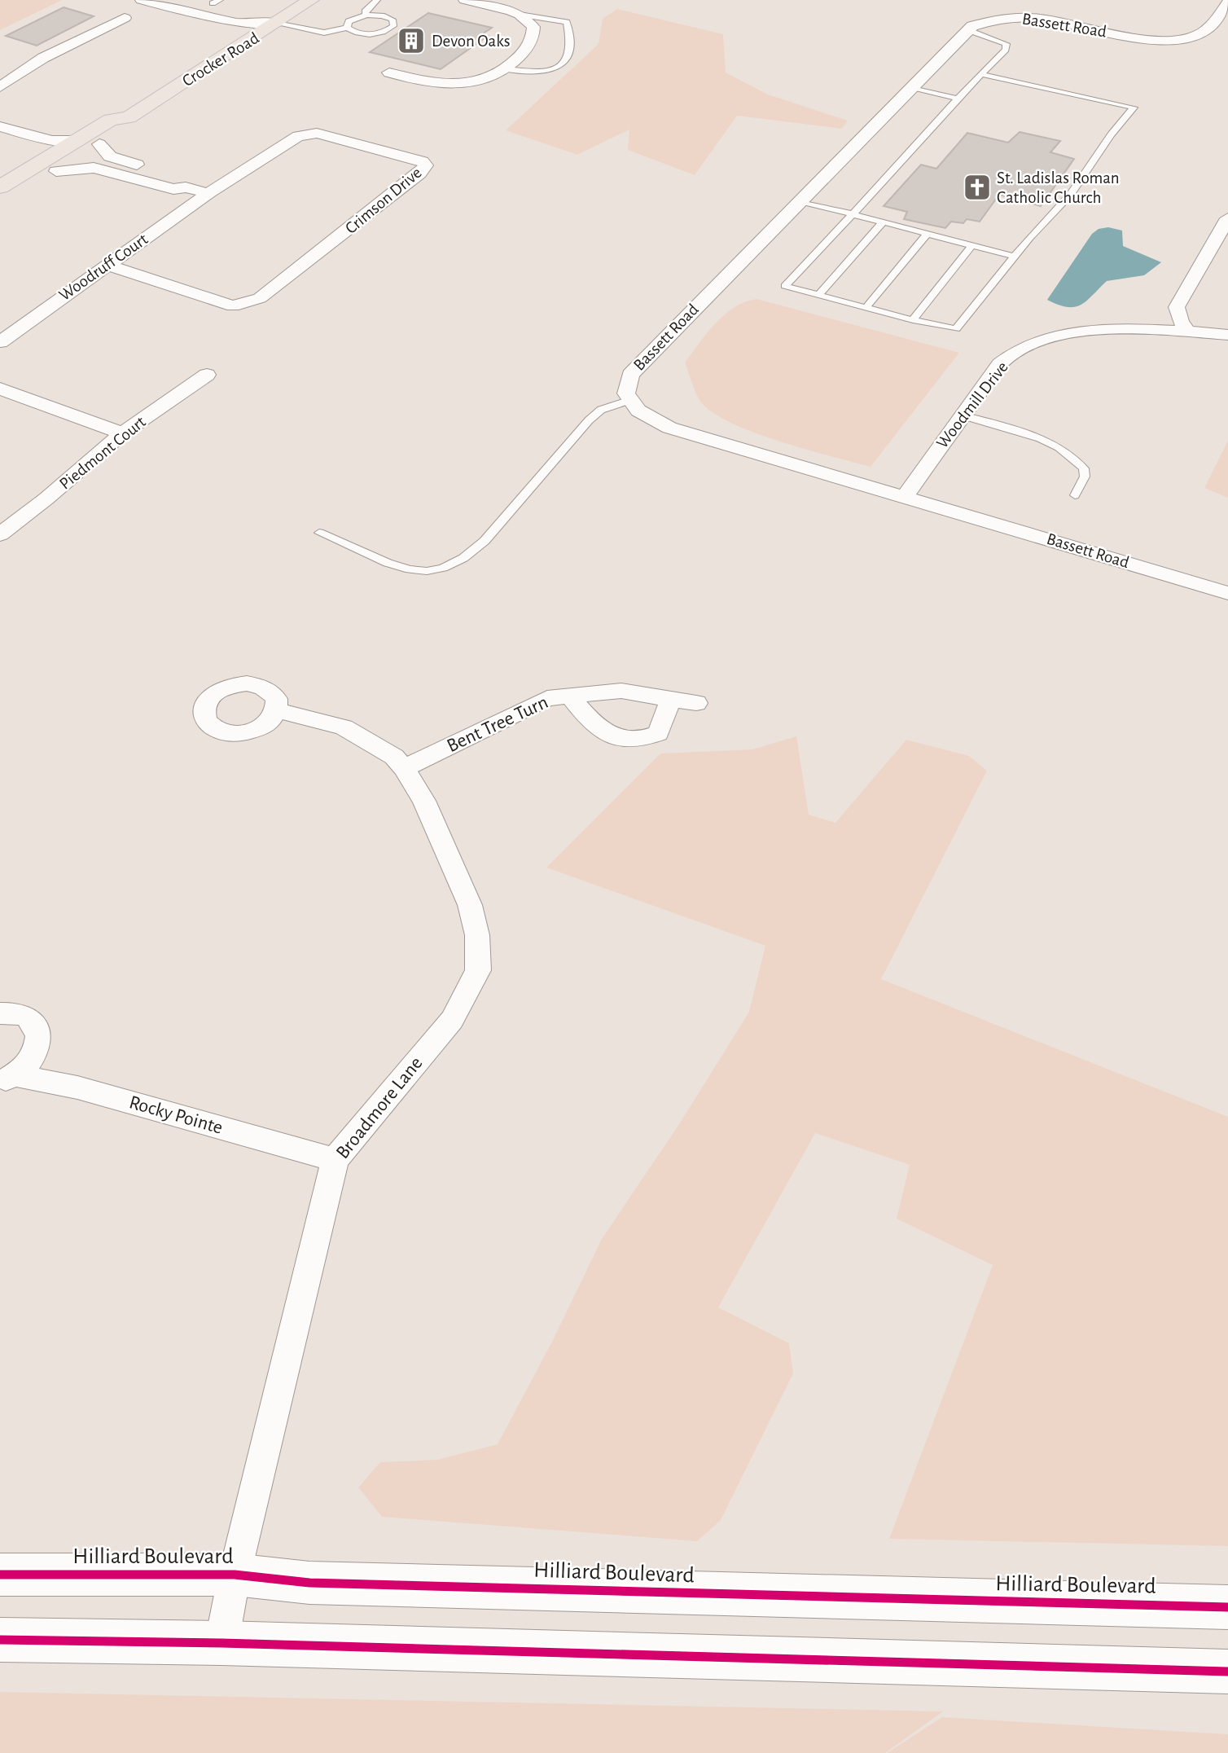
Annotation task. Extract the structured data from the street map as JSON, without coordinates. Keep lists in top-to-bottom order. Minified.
{"streets":{"main road":["Crocker Road","Hilliard Boulevard"],"street":["Bassett Road","Crimson Drive","Woodruff Court","Woodmill Drive","Piedmont Court","Bent Tree Turn","Broadmore Lane","Rocky Pointe"]},"crossings":[["Bassett Road","Woodmill Drive"],["Crimson Drive","Woodruff Court"],["Bent Tree Turn","Broadmore Lane"],["Broadmore Lane","Rocky Pointe"],["Broadmore Lane","Hilliard Boulevard"]],"places":{"building":["Devon Oaks"],"church":["St. Ladislas Roman Catholic Church"]}}
